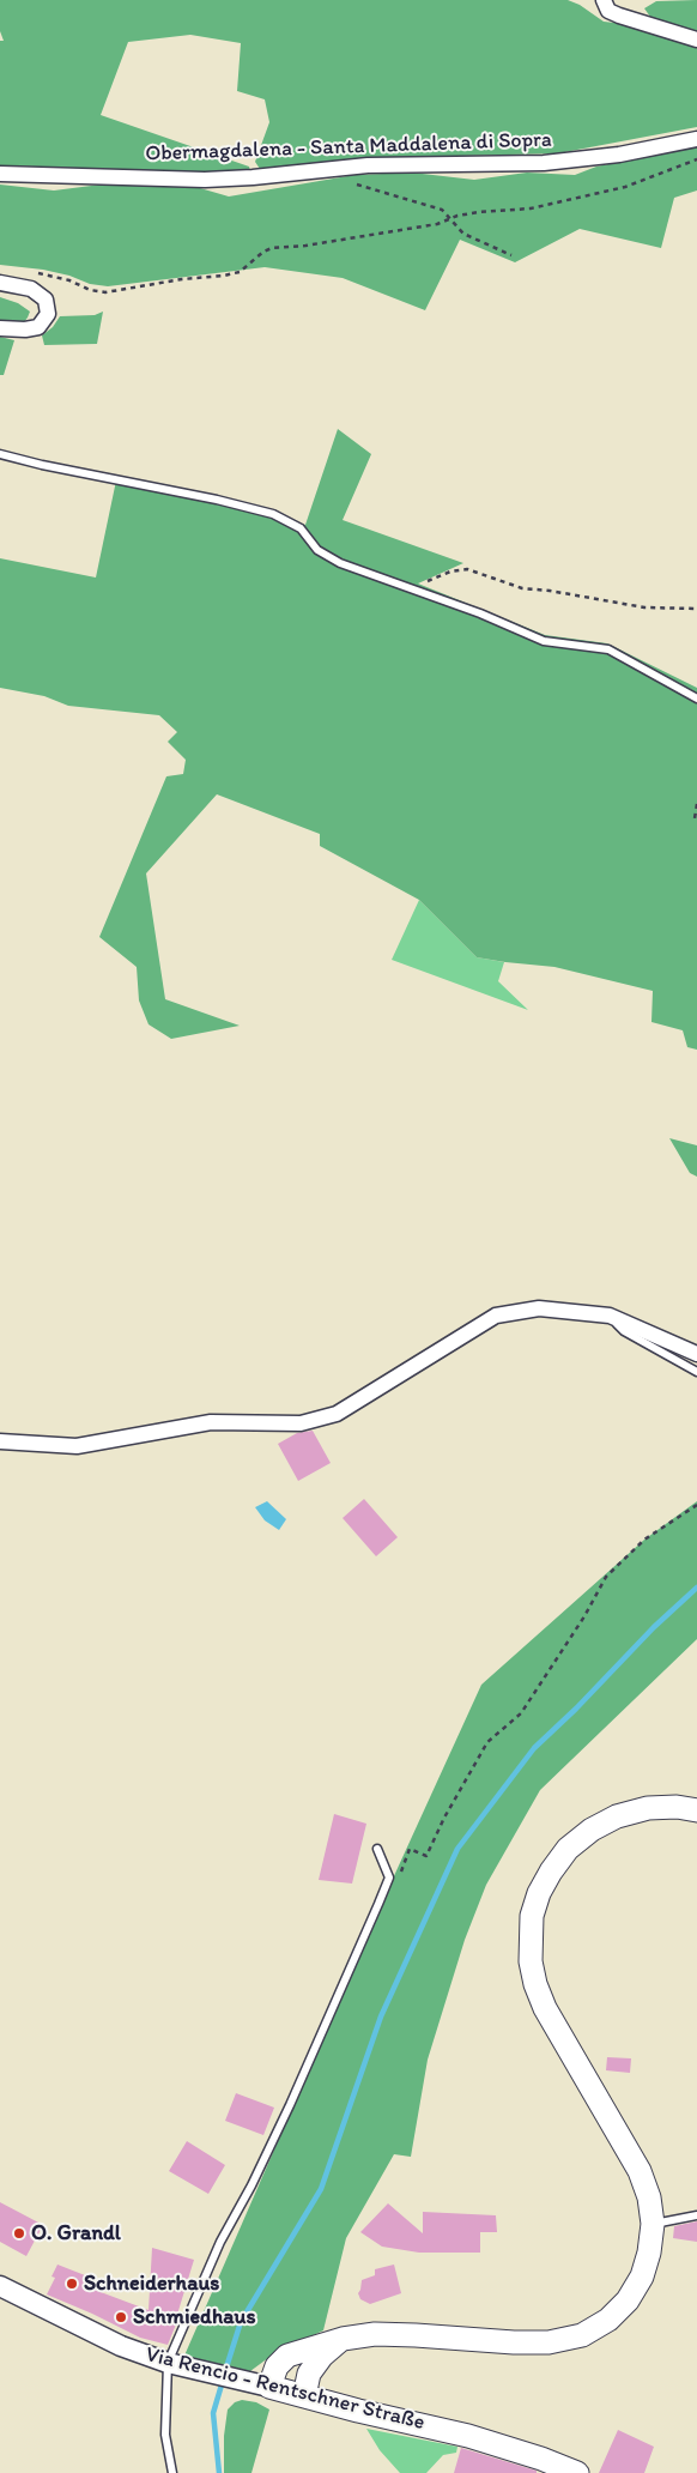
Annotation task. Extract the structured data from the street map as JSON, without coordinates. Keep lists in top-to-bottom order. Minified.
{"streets":{"main road":["Via Rencio - Rentschner Straße"],"street":["Obermagdalena - Santa Maddalena di Sopra"]},"places":["O. Grandl","Schneiderhaus","Schmiedhaus"]}
